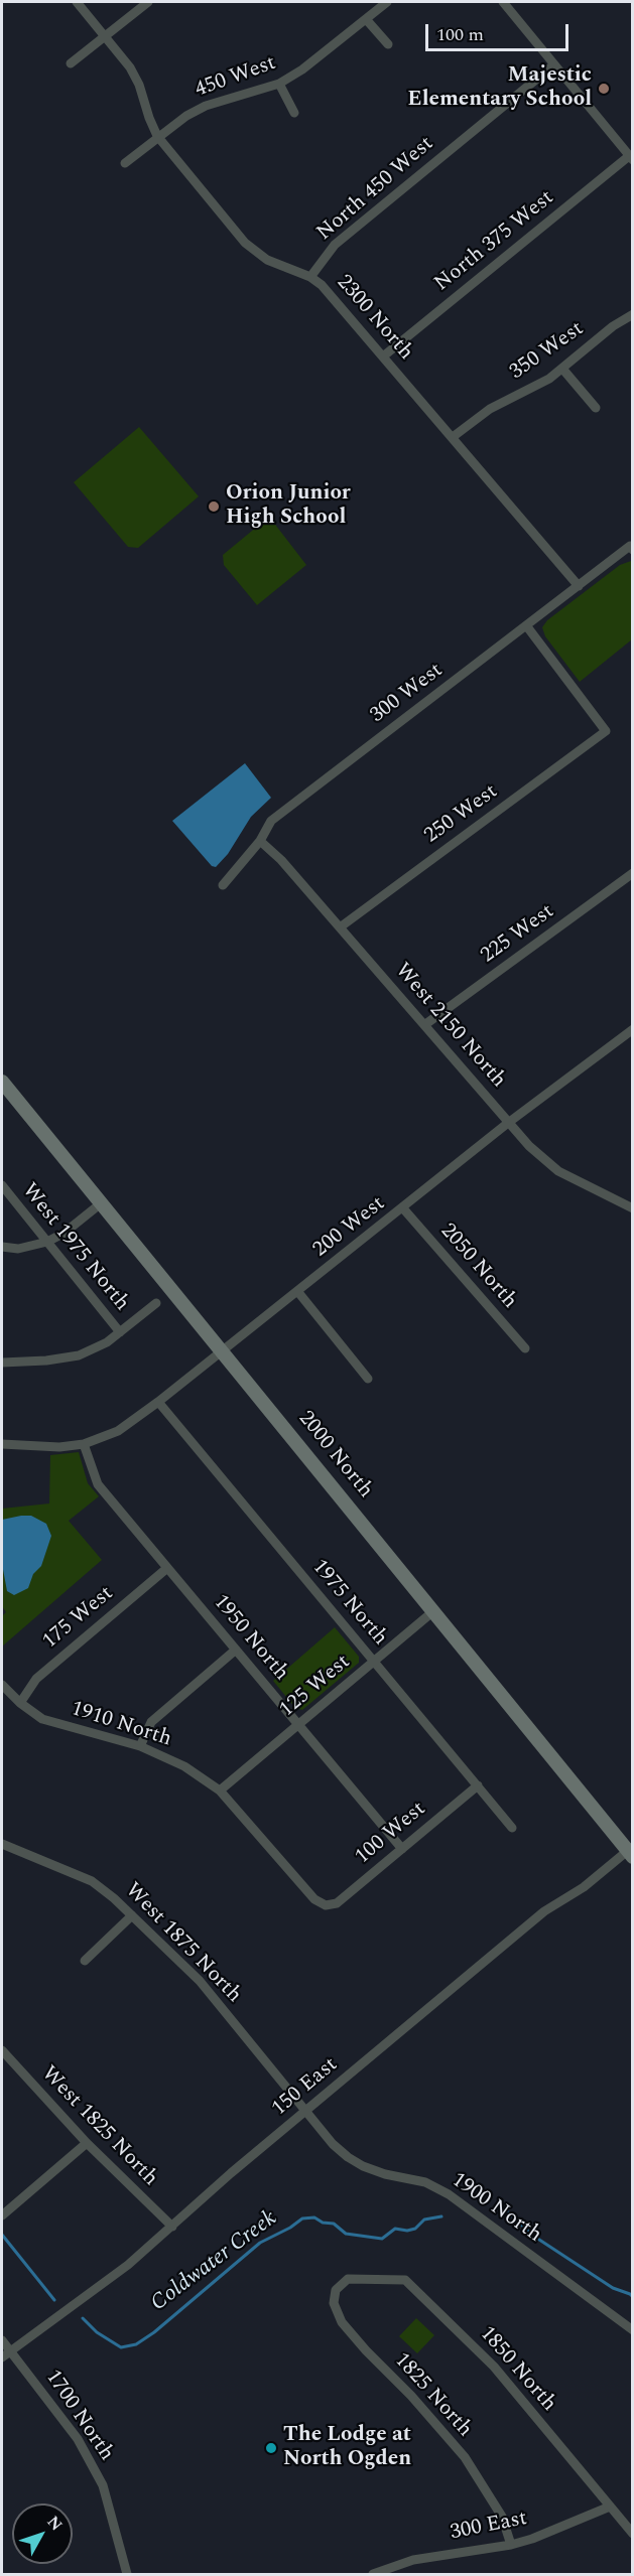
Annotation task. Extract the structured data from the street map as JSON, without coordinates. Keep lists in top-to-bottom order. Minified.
{"streets":{"street":["450 West","North 450 West","North 375 West","2300 North","350 West","300 West","250 West","225 West","West 2150 North","200 West","West 1975 North","2050 North","2000 North","1975 North","175 West","1950 North","125 West","1910 North","100 West","West 1875 North","150 East","West 1825 North","1900 North","1850 North","1825 North","1700 North","300 East"]},"crossings":[["450 West","2300 North"],["North 450 West","2300 North"],["North 375 West","2300 North"],["2300 North","350 West"],["2300 North","300 West"],["300 West","250 West"],["300 West","West 2150 North"],["250 West","West 2150 North"],["225 West","West 2150 North"],["West 2150 North","200 West"],["200 West","2050 North"],["200 West","2000 North"],["200 West","1975 North"],["200 West","1950 North"],["2000 North","125 West"],["2000 North","150 East"],["1975 North","125 West"],["1975 North","100 West"],["175 West","1950 North"],["175 West","1910 North"],["1950 North","125 West"],["1950 North","100 West"],["125 West","1910 North"],["1910 North","100 West"],["West 1875 North","150 East"],["West 1875 North","1900 North"],["150 East","West 1825 North"],["150 East","1900 North"],["150 East","1700 North"],["1850 North","1825 North"],["1850 North","300 East"],["1825 North","300 East"]],"water":["Coldwater Creek"],"places":["Majestic Elementary School","Orion Junior High School","The Lodge at North Ogden"],"scale_bar":"100 m","north":"top right"}
